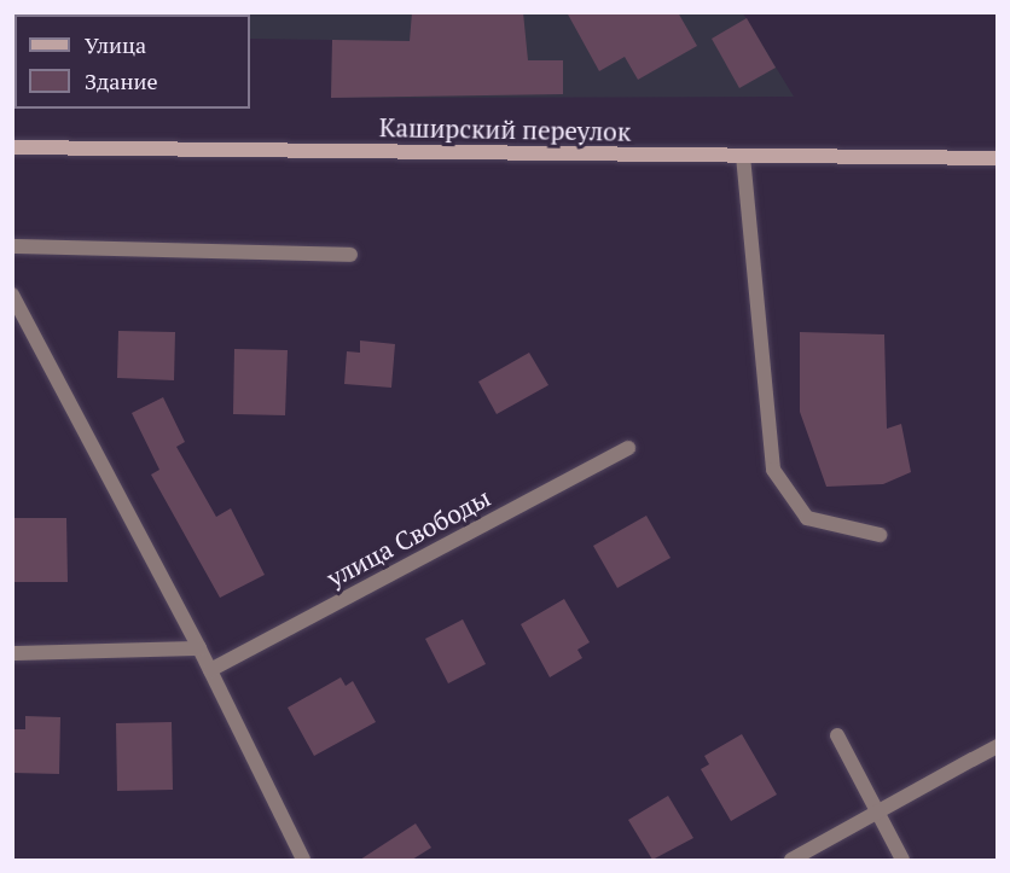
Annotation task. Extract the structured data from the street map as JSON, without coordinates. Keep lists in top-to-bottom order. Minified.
{"streets":{"main road":["Каширский переулок"],"street":["улица Свободы"]},"legend":["Улица","Здание"]}
